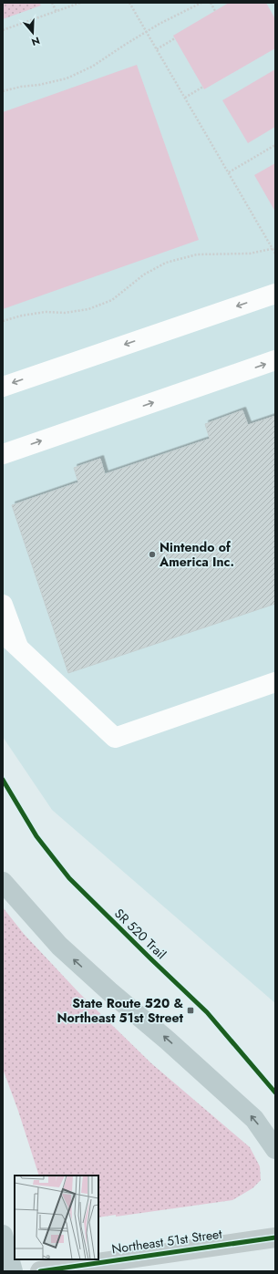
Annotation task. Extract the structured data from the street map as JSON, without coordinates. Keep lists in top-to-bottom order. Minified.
{"streets":{"main road":["Northeast 51st Street"],"cycle path":["SR 520 Trail"]},"places":{"other":["Nintendo of America Inc."],"transit":["State Route 520 & Northeast 51st Street"]},"north":"bottom"}
